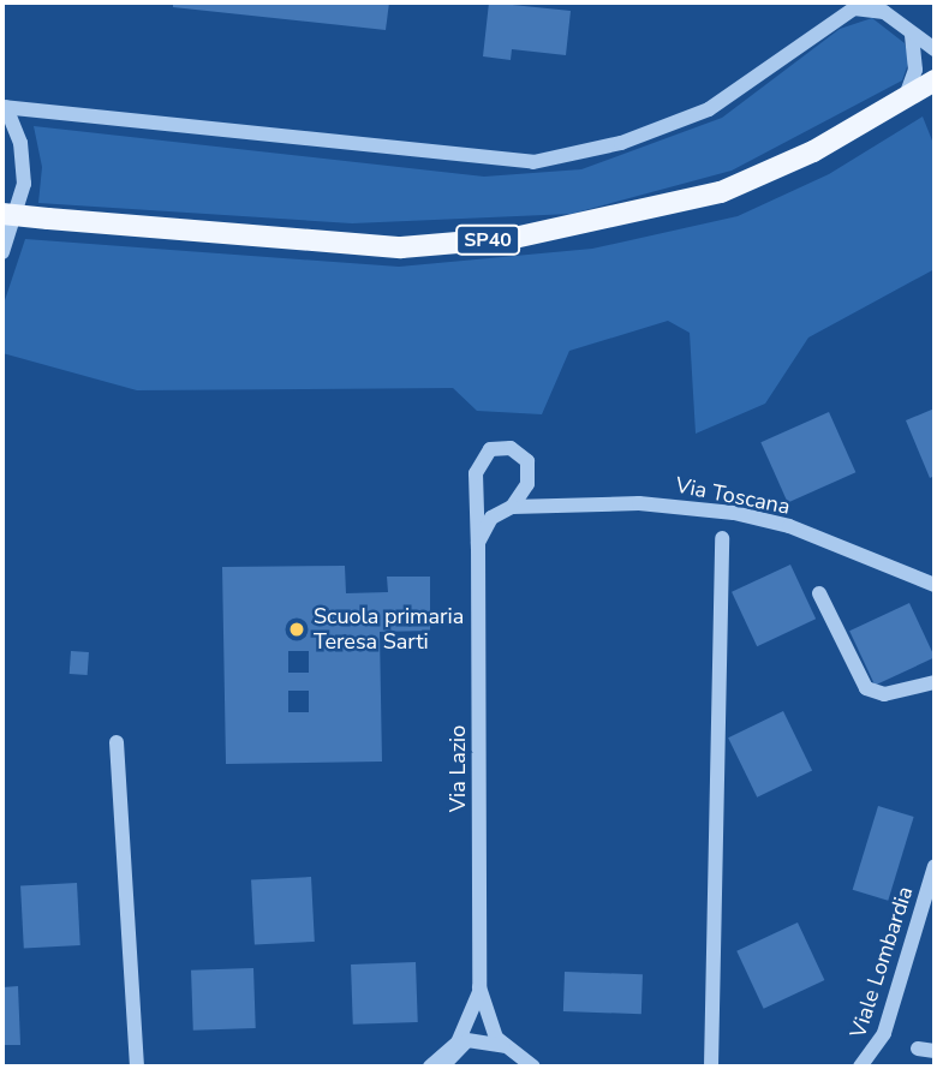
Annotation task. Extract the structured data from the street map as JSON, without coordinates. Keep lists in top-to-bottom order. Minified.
{"streets":{"main road":["SP40"],"street":["Via Toscana","Via Lazio","Viale Lombardia"]},"crossings":[["Via Toscana","Via Lazio"]],"places":["Scuola primaria Teresa Sarti"]}
